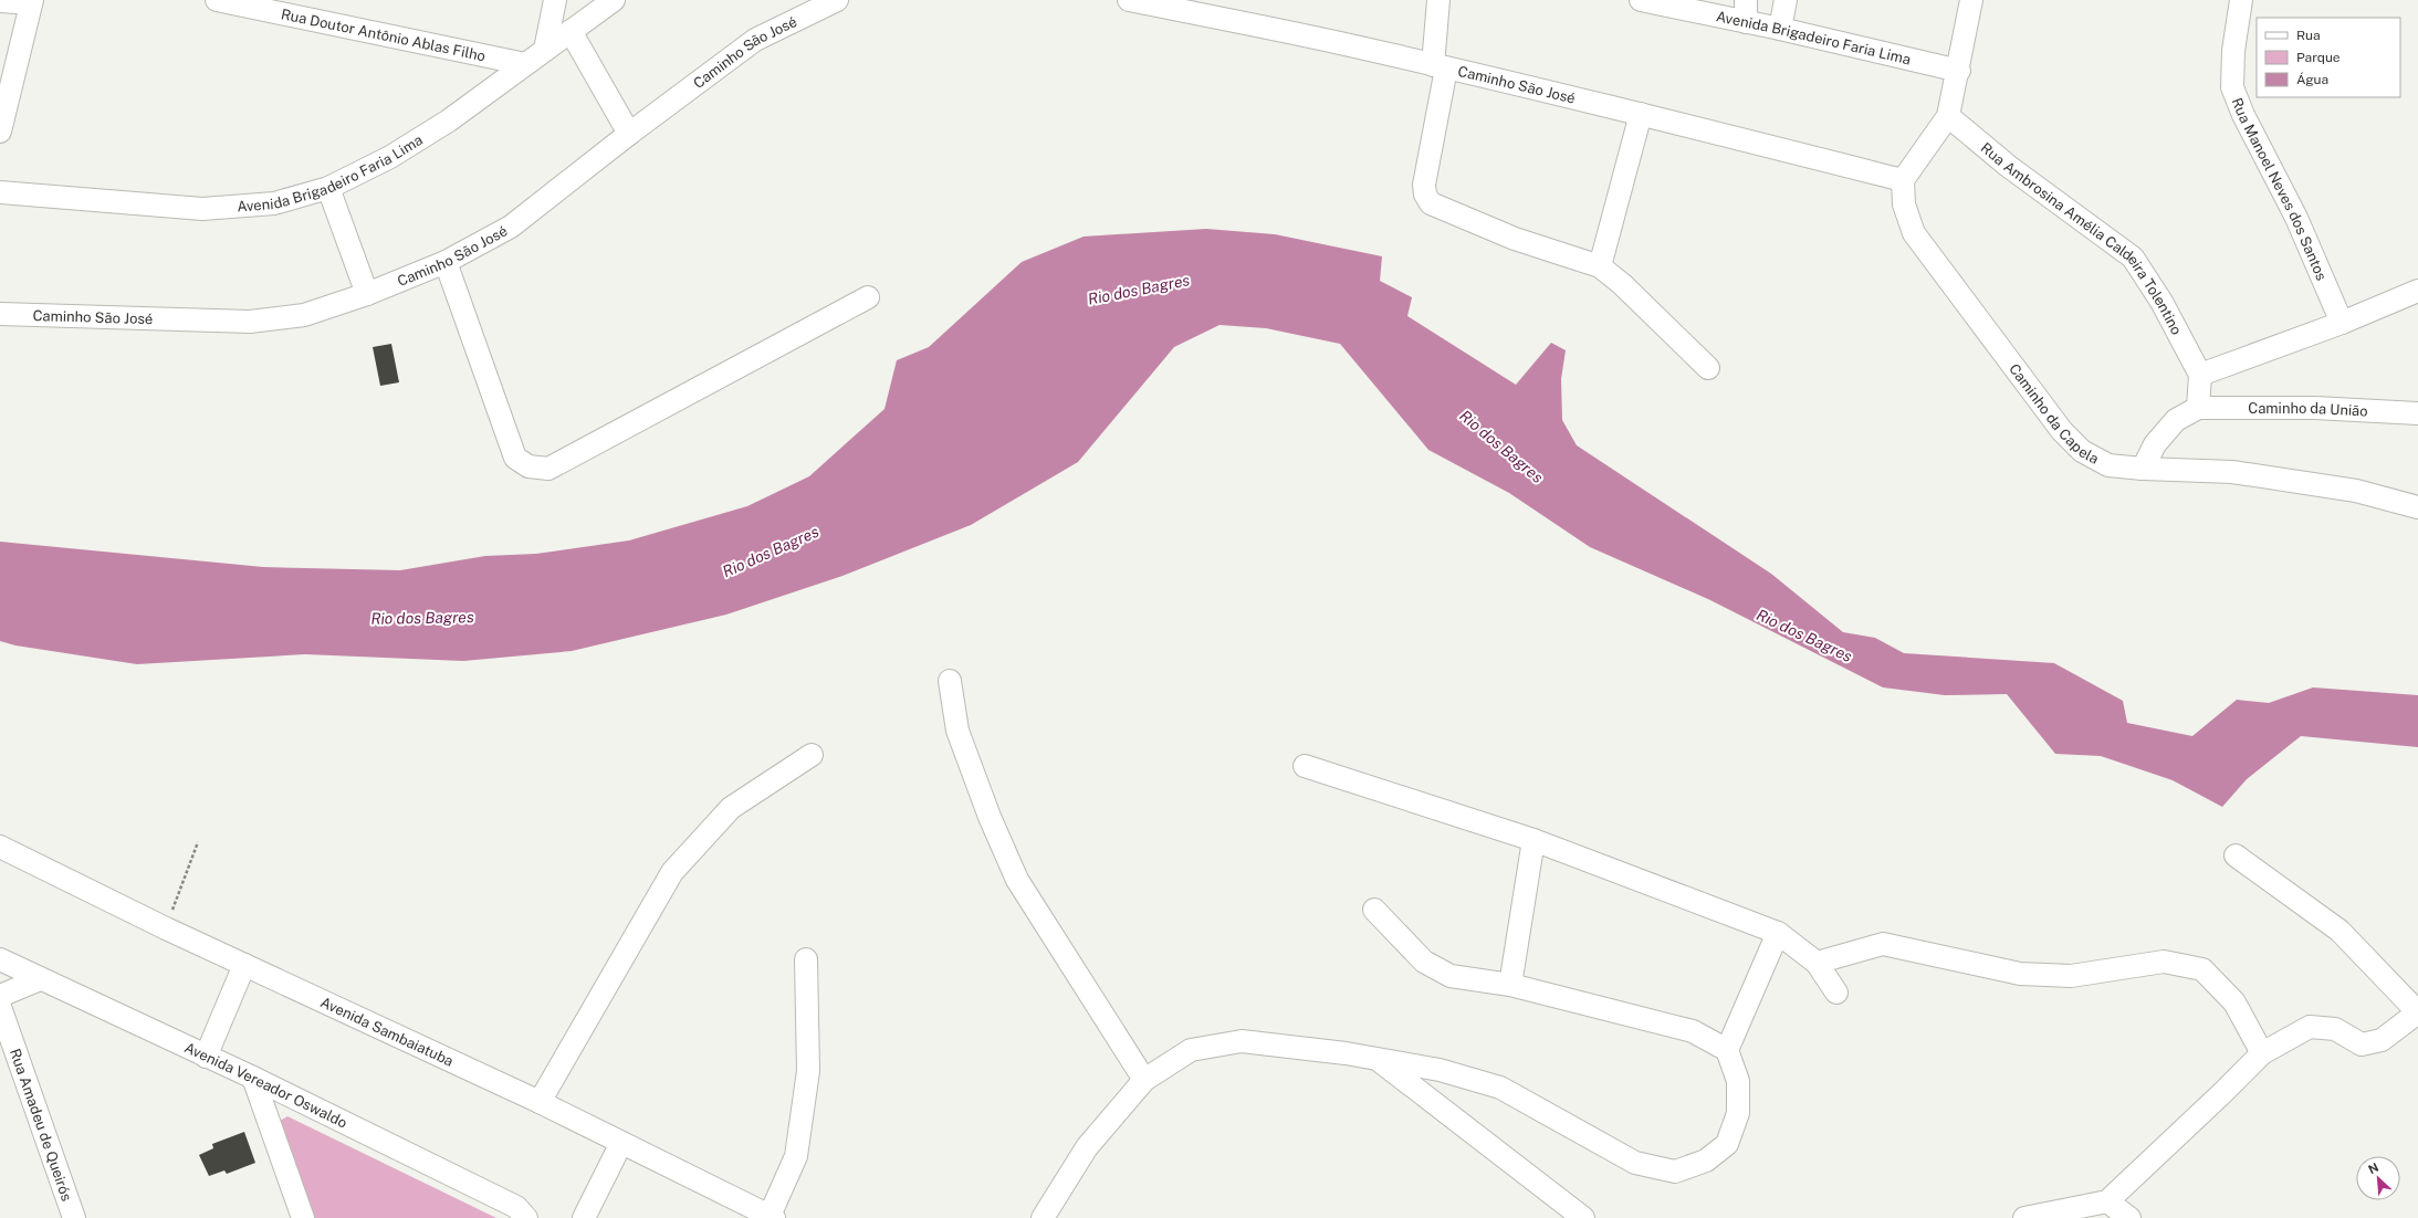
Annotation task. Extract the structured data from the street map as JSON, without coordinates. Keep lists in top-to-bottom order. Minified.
{"streets":{"street":["Rua Doutor Antônio Ablas Filho","Avenida Brigadeiro Faria Lima","Caminho São José","Rua Manoel Neves dos Santos","Rua Ambrosina Amélia Caldeira Tolentino","Caminho da União","Caminho da Capela","Avenida Sambaiatuba","Avenida Vereador Oswaldo","Rua Amadeu de Queirós"]},"crossings":[["Rua Doutor Antônio Ablas Filho","Avenida Brigadeiro Faria Lima"],["Caminho São José","Caminho da Capela"]],"water":["Rio dos Bagres"],"legend":["Rua","Parque","Água"],"north":"top left"}
